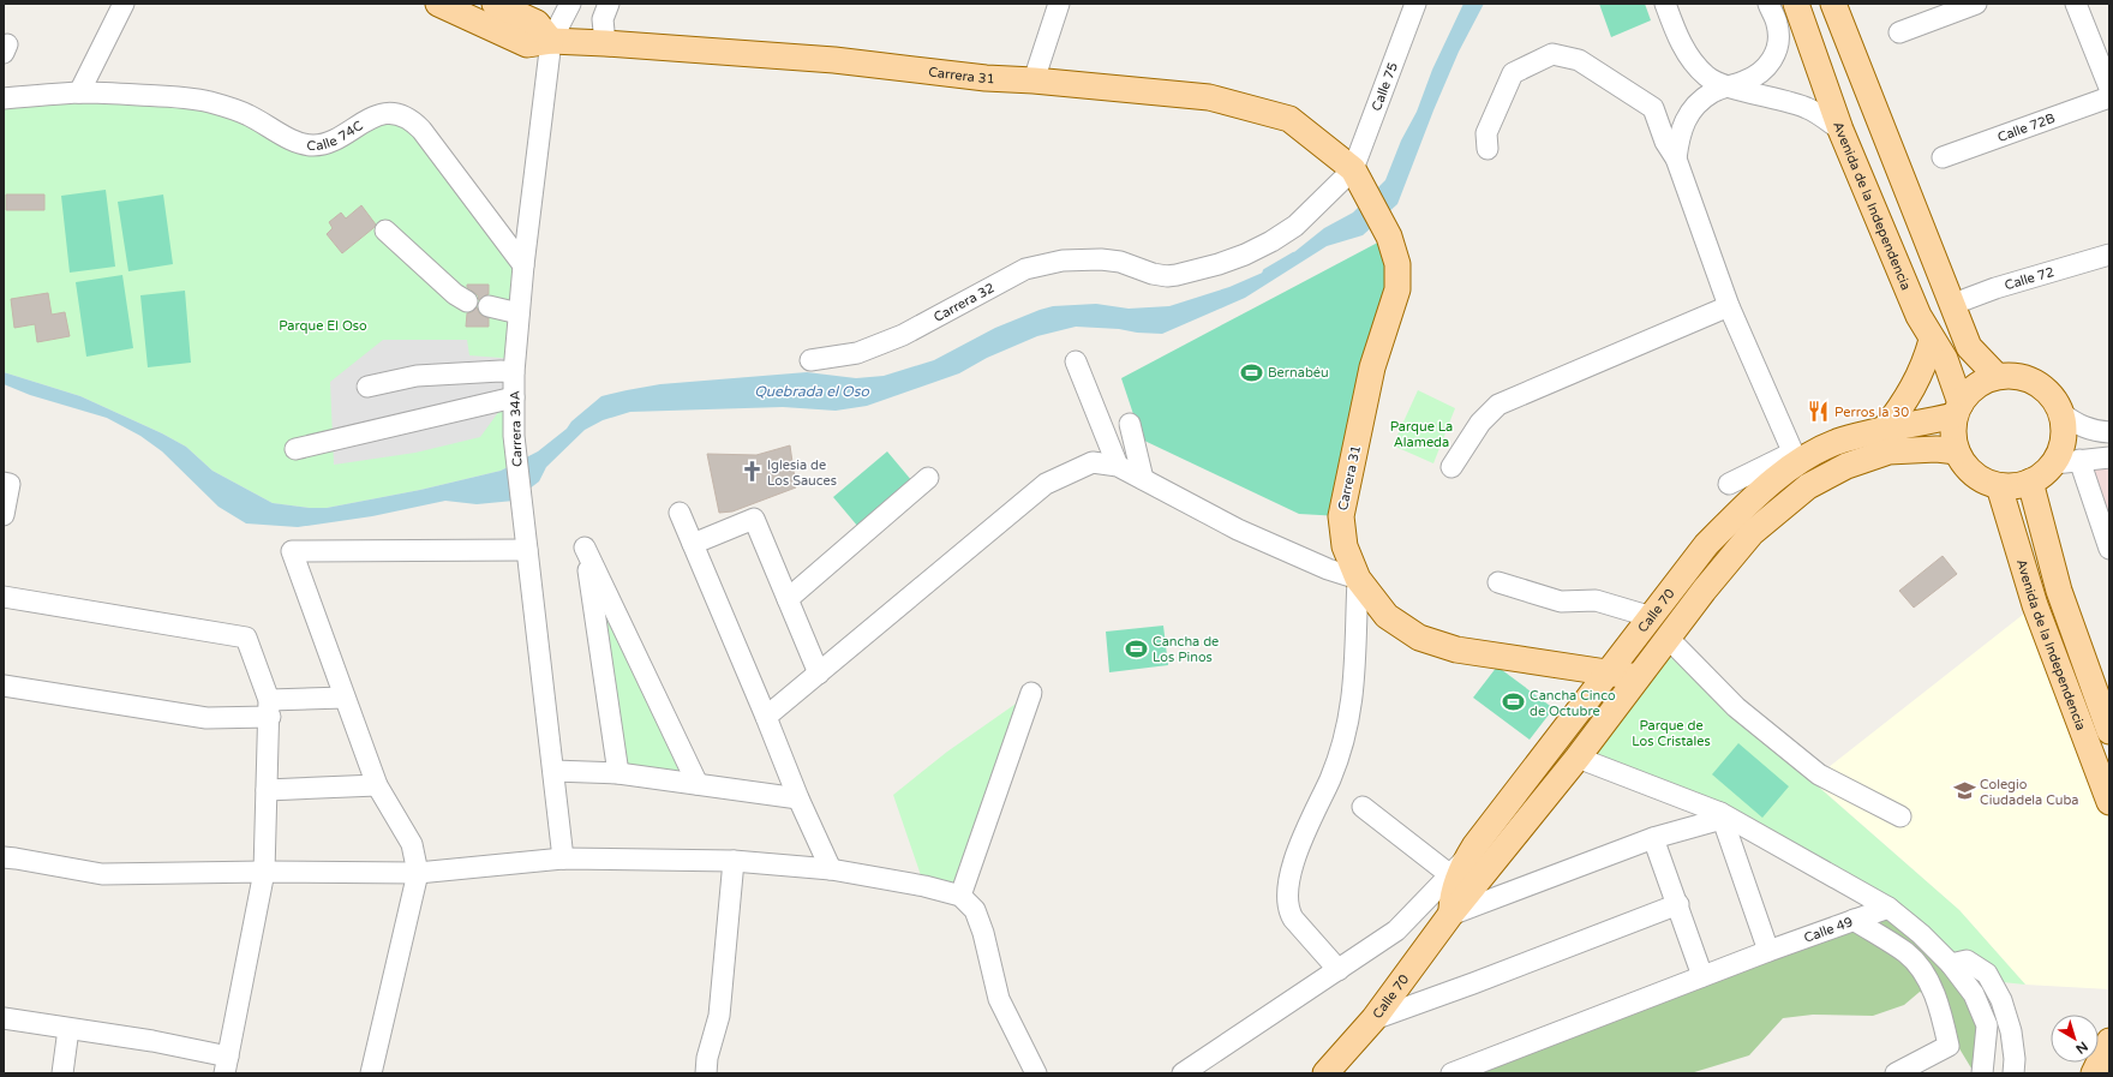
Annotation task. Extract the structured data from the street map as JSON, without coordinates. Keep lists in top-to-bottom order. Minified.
{"streets":{"main road":["Carrera 31","Avenida de la Independencia","Calle 70"],"street":["Calle 75","Calle 72B","Calle 74C","Calle 72","Carrera 32","Carrera 34A","Calle 49"]},"crossings":[["Carrera 31","Calle 75"],["Carrera 31","Carrera 32"],["Carrera 31","Carrera 34A"],["Carrera 31","Calle 70"],["Calle 75","Carrera 32"],["Calle 74C","Carrera 34A"],["Avenida de la Independencia","Calle 70"]],"water":["Quebrada el Oso"],"parks":["Parque El Oso","Parque La Alameda","Parque de Los Cristales"],"places":{"sports":["Bernabéu","Cancha de Los Pinos","Cancha Cinco de Octubre"],"restaurant":["Perros la 30"],"church":["Iglesia de Los Sauces"],"school or university":["Colegio Ciudadela Cuba"]},"north":"bottom right"}
